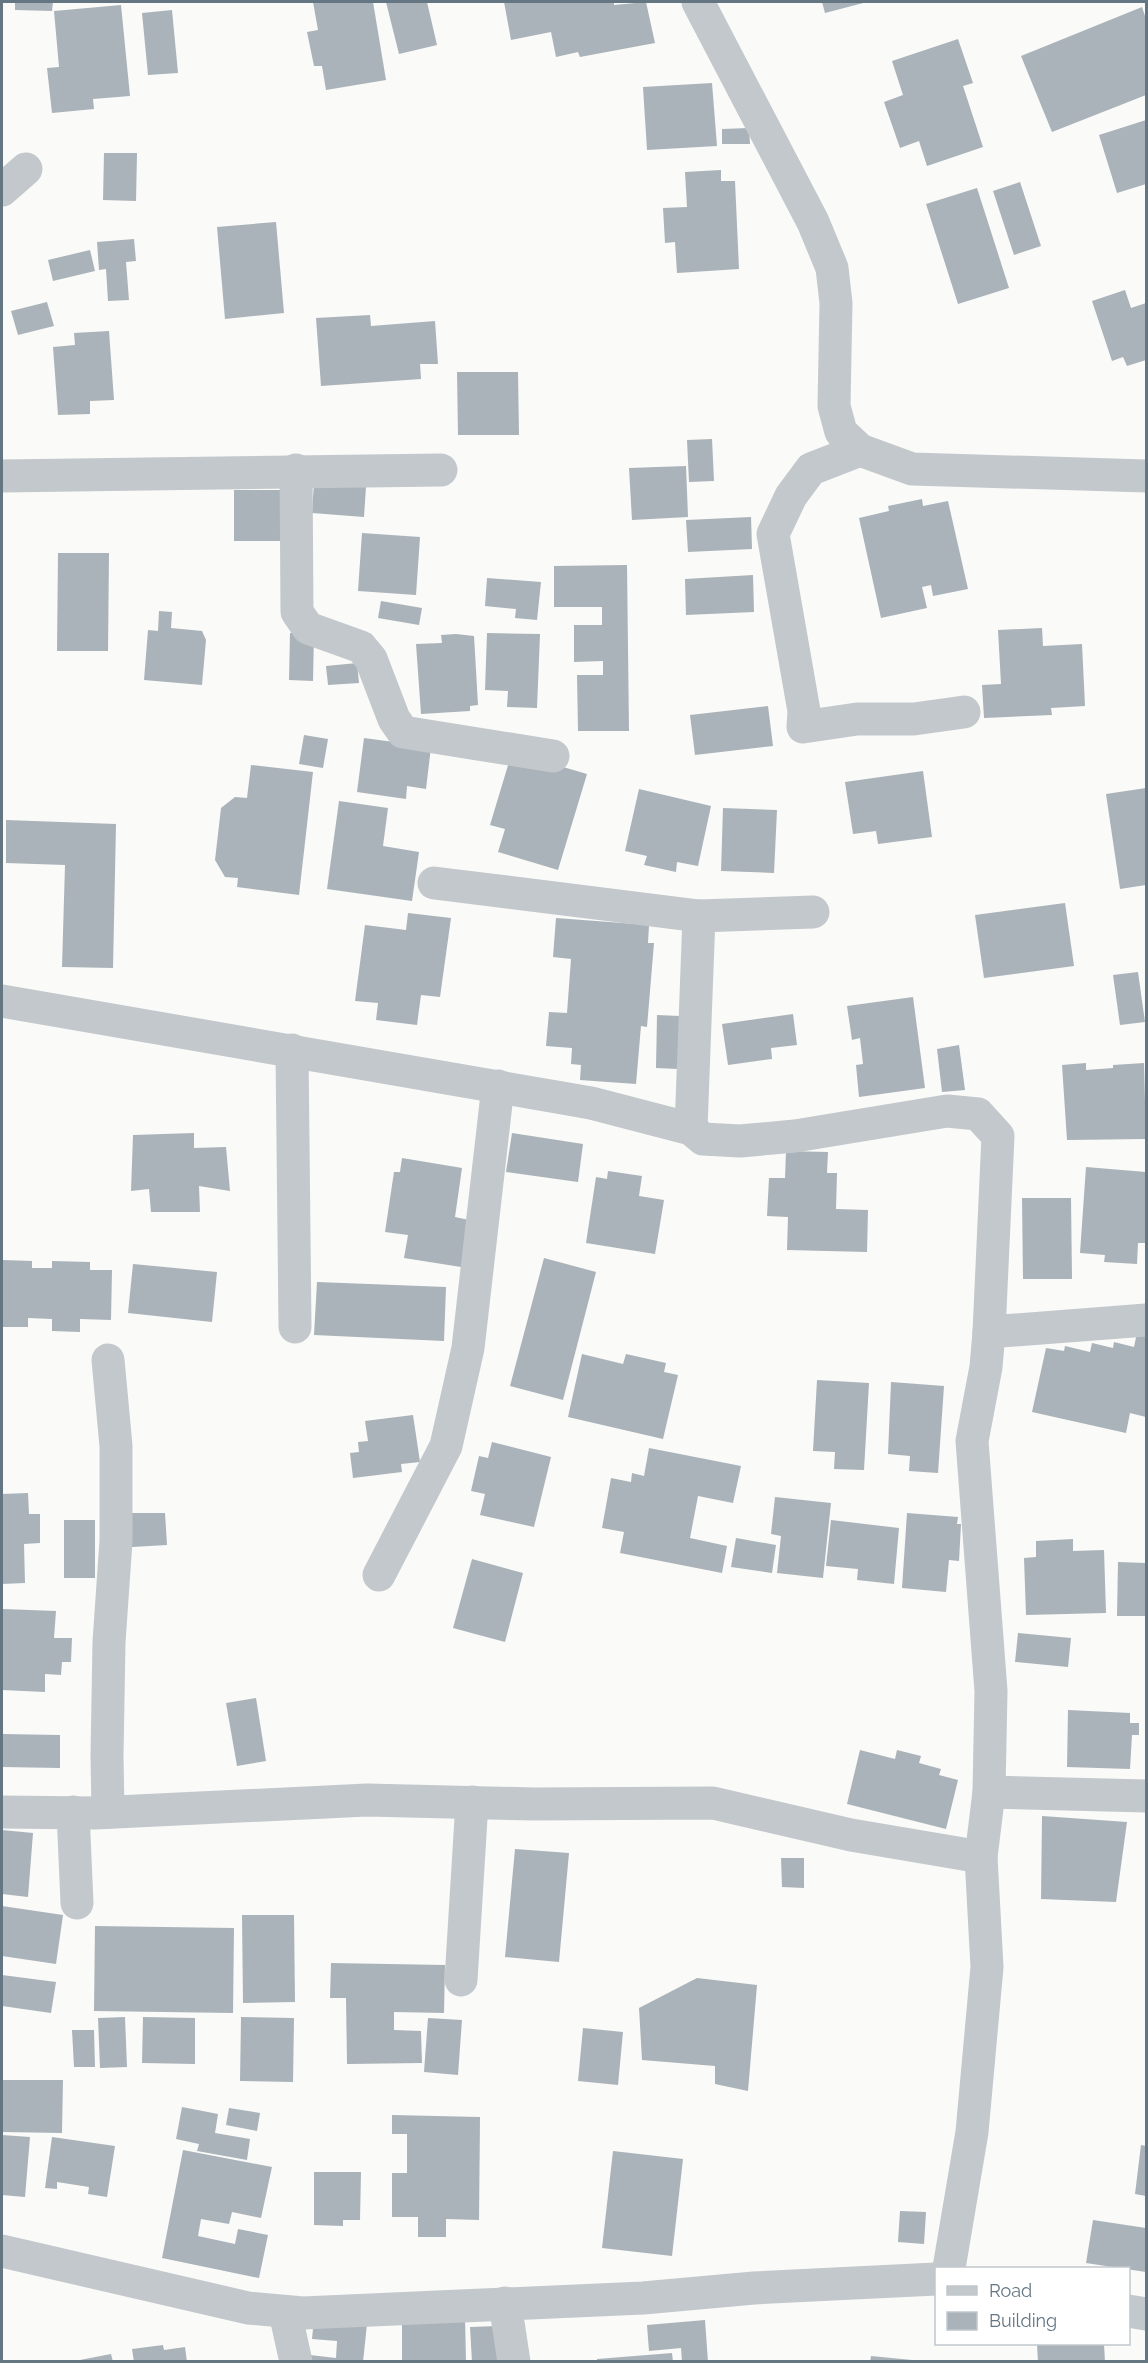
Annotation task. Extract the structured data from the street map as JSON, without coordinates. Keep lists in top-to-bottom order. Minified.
{"legend":["Road","Building"]}
